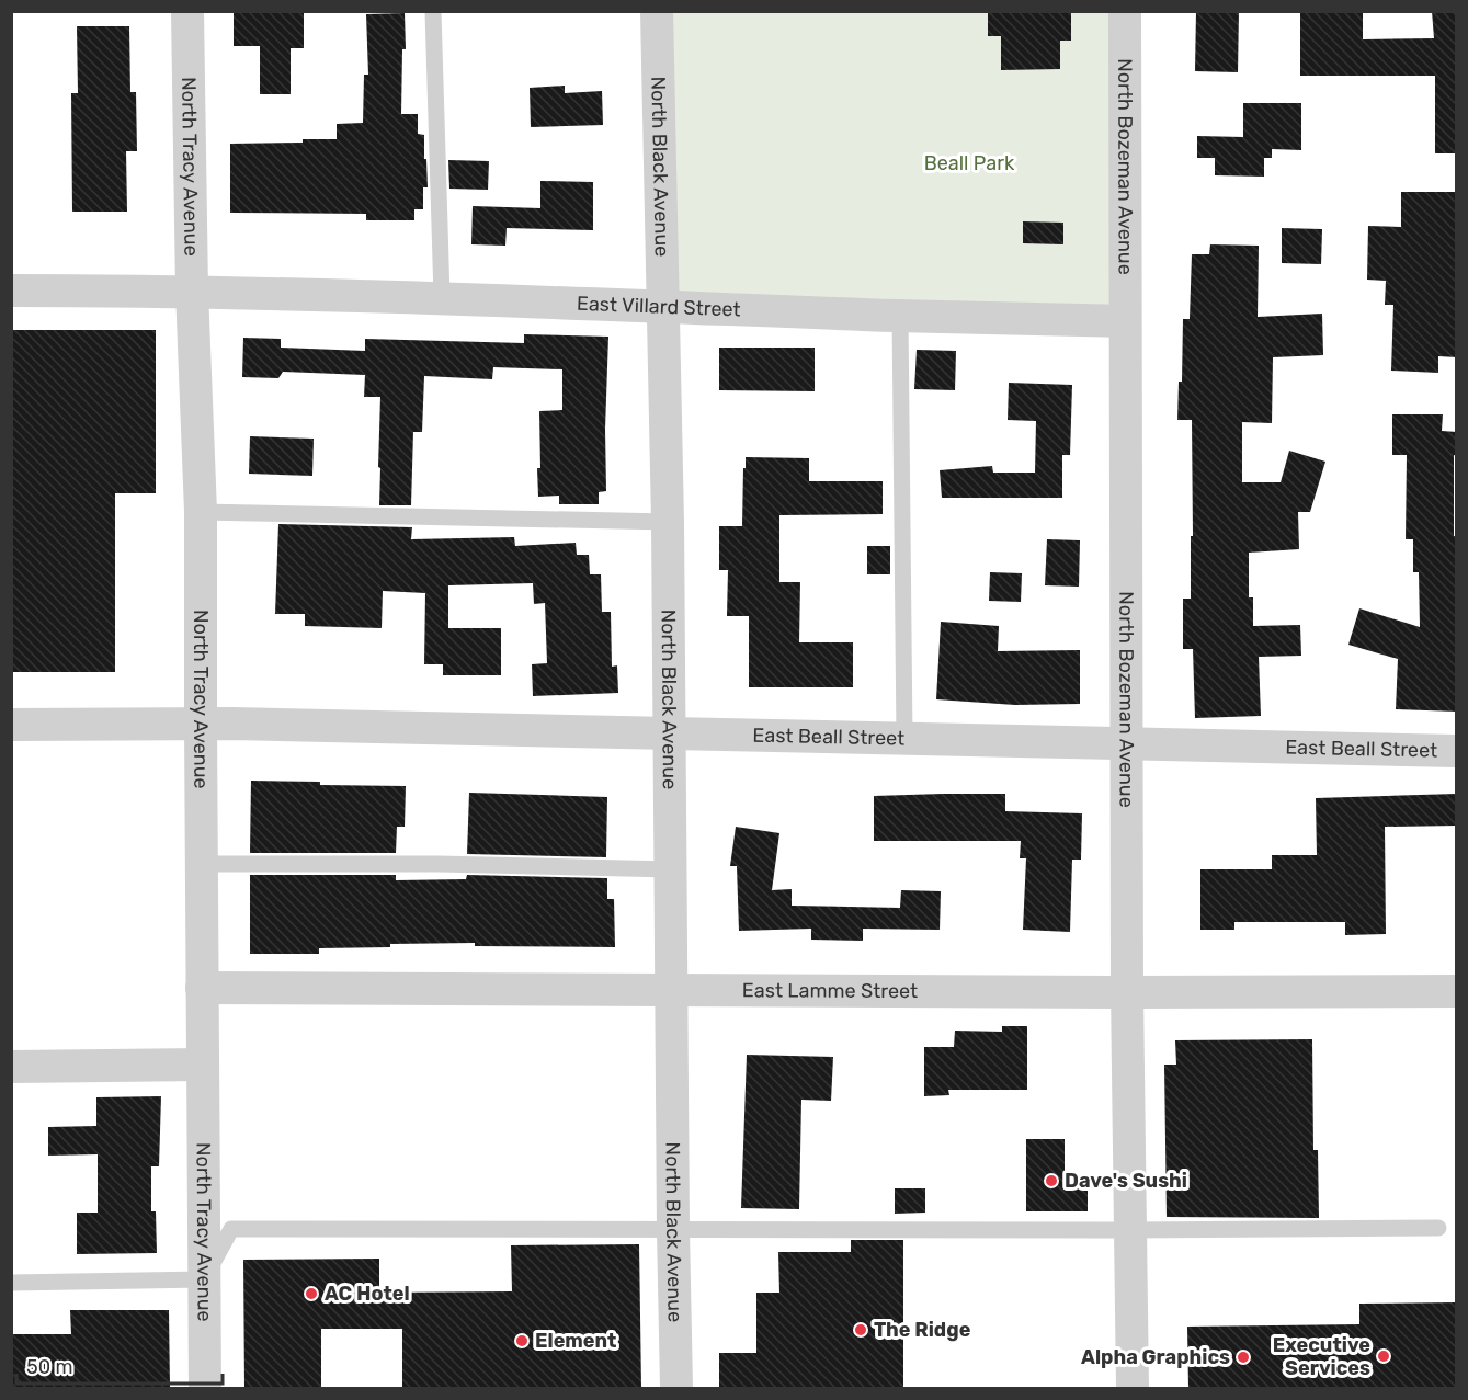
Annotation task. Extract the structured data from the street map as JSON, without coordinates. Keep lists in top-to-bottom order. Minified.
{"streets":{"street":["North Tracy Avenue","North Black Avenue","North Bozeman Avenue","East Villard Street","East Beall Street","East Lamme Street"]},"crossings":[["North Tracy Avenue","East Villard Street"],["North Tracy Avenue","East Beall Street"],["North Tracy Avenue","East Lamme Street"],["North Black Avenue","East Villard Street"],["North Black Avenue","East Beall Street"],["North Black Avenue","East Lamme Street"],["North Bozeman Avenue","East Villard Street"],["North Bozeman Avenue","East Beall Street"],["North Bozeman Avenue","East Lamme Street"]],"parks":["Beall Park"],"places":["Dave's Sushi","AC Hotel","The Ridge","Element","Executive Services","Alpha Graphics"],"scale_bar":"50 m"}
